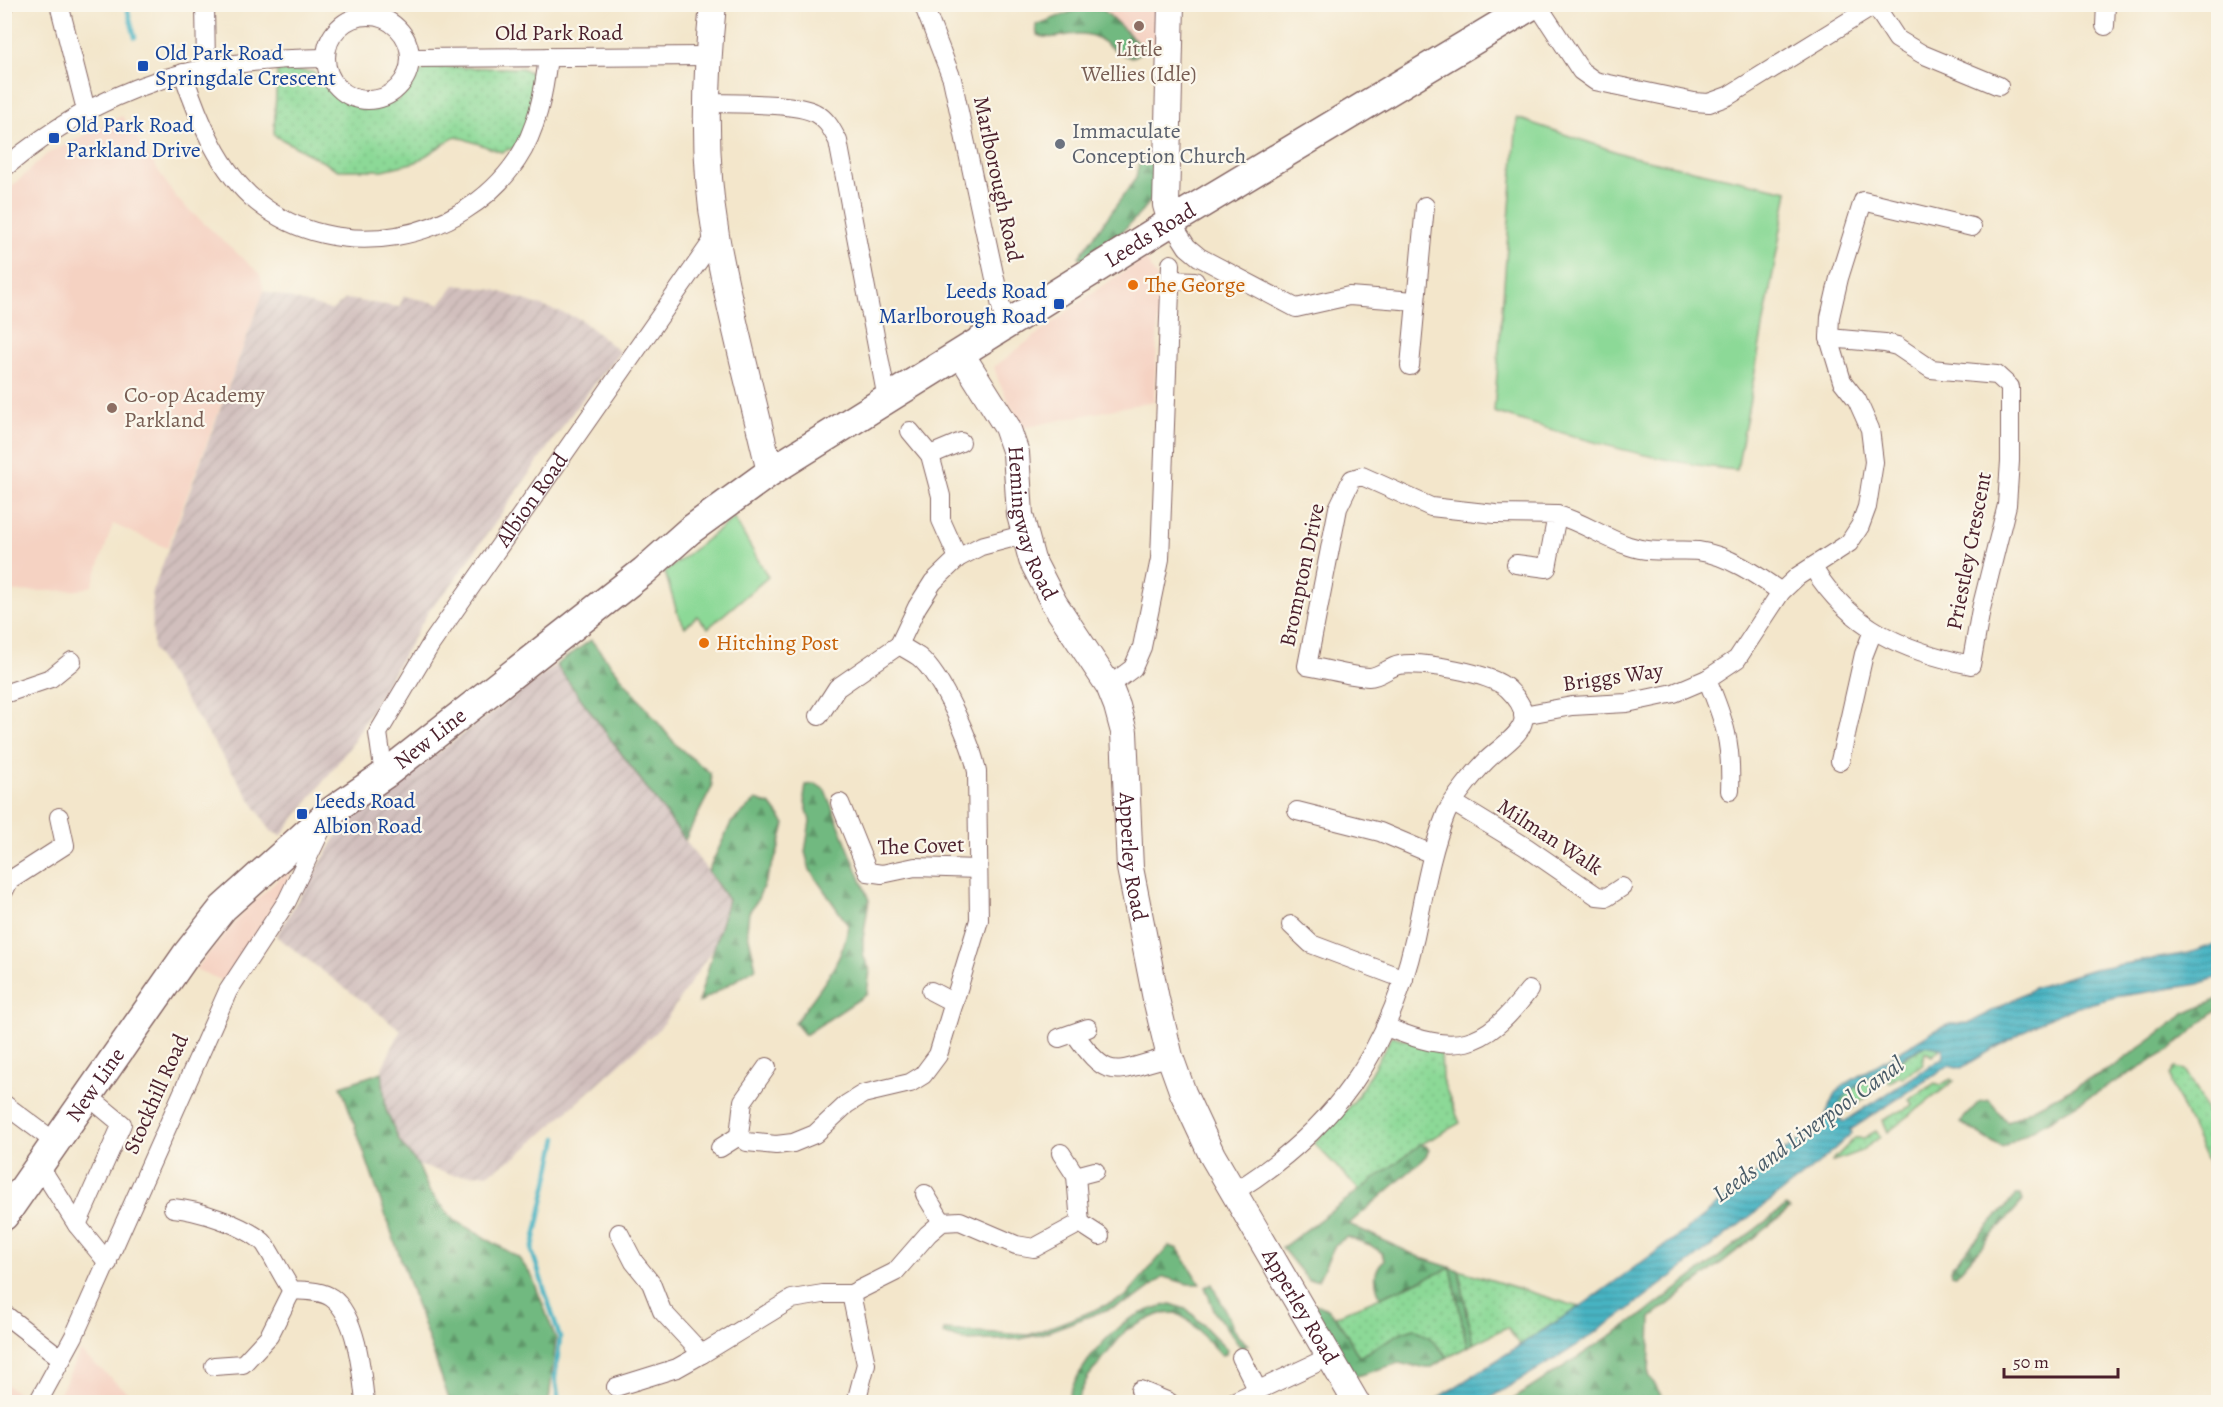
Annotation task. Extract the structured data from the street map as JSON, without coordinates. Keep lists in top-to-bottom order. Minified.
{"streets":{"main road":["Leeds Road","New Line"],"street":["Old Park Road","Marlborough Road","Albion Road","Hemingway Road","Priestley Crescent","Brompton Drive","Briggs Way","Milman Walk","The Covet","Apperley Road","Stockhill Road"]},"crossings":[["Marlborough Road","Leeds Road"],["Leeds Road","Hemingway Road"],["Leeds Road","New Line"],["Albion Road","New Line"],["Hemingway Road","Apperley Road"],["Priestley Crescent","Briggs Way"],["Brompton Drive","Briggs Way"],["New Line","Stockhill Road"]],"water":["Leeds and Liverpool Canal"],"places":{"other":["Little Wellies (Idle)","Immaculate Conception Church","The George","Co-op Academy Parkland","Hitching Post"],"transit":["Old Park Road Springdale Crescent","Old Park Road Parkland Drive","Leeds Road Marlborough Road","Leeds Road Albion Road"]},"scale_bar":"50 m"}
